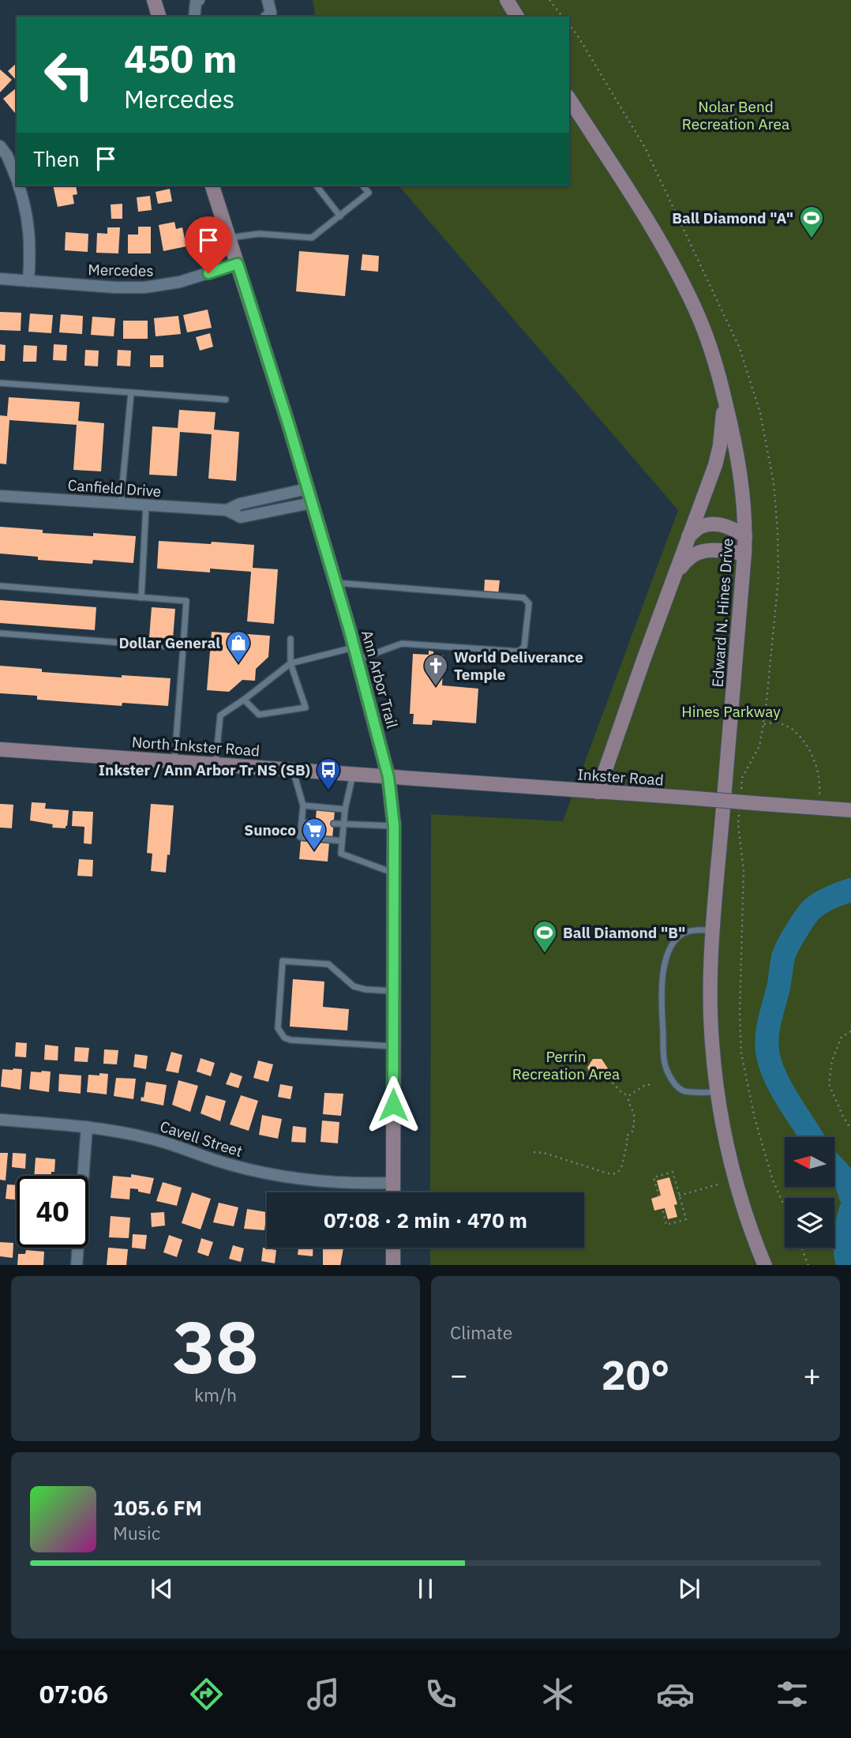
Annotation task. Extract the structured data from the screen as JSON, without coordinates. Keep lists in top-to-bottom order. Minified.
{"streets":{"street":["Mercedes","Canfield Drive","Edward N. Hines Drive","Ann Arbor Trail","North Inkster Road","Inkster Road","Cavell Street"]},"crossings":[["Mercedes","Ann Arbor Trail"],["Canfield Drive","Ann Arbor Trail"],["Ann Arbor Trail","North Inkster Road"],["Ann Arbor Trail","Inkster Road"],["Ann Arbor Trail","Cavell Street"],["North Inkster Road","Inkster Road"]],"parks":["Nolar Bend Recreation Area","Hines Parkway","Perrin Recreation Area"],"places":{"sports":["Ball Diamond \"A\"","Ball Diamond \"B\""],"shop":["Dollar General"],"church":["World Deliverance Temple"],"bus stop":["Inkster / Ann Arbor Tr NS (SB)"],"supermarket":["Sunoco"]},"north":"left","page":{"turn":["450 m","Mercedes"],"then":"Then","limit":"40","trip":"07:08 · 2 min · 470 m","tile":[["38","km/h"],"Climate"],"heat":["−","20°","+"],"song":["105.6 FM","Music"],"tabs":"07:06"}}
